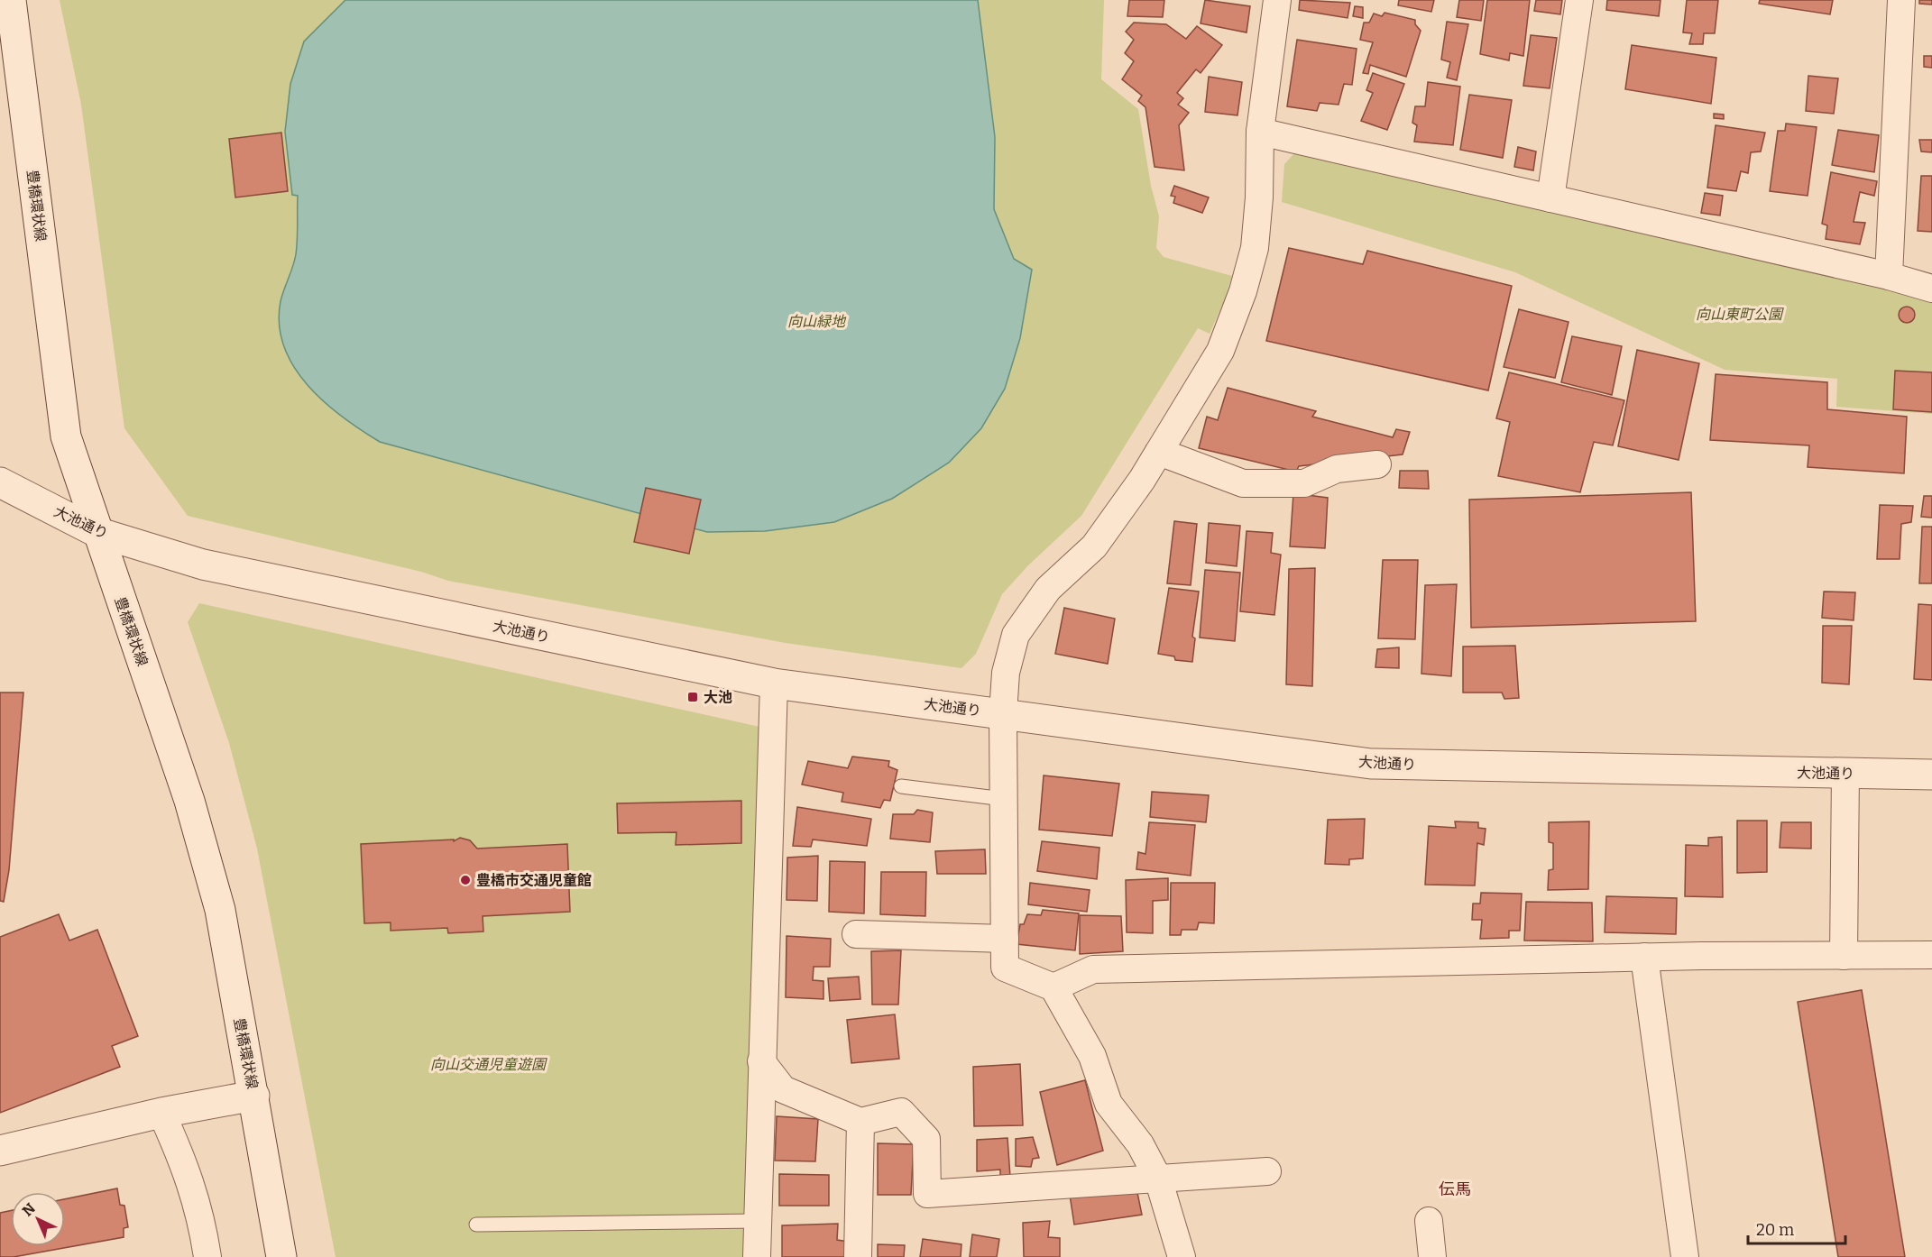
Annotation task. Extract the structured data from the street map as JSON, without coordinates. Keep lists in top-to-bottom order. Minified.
{"streets":{"street":["豊橋環状線","大池通り"]},"crossings":[["豊橋環状線","大池通り"]],"districts":["伝馬"],"parks":["向山東町公園","向山緑地","向山交通児童遊園"],"places":{"transit":["大池"],"other":["豊橋市交通児童館"]},"scale_bar":"20 m","north":"top left"}
